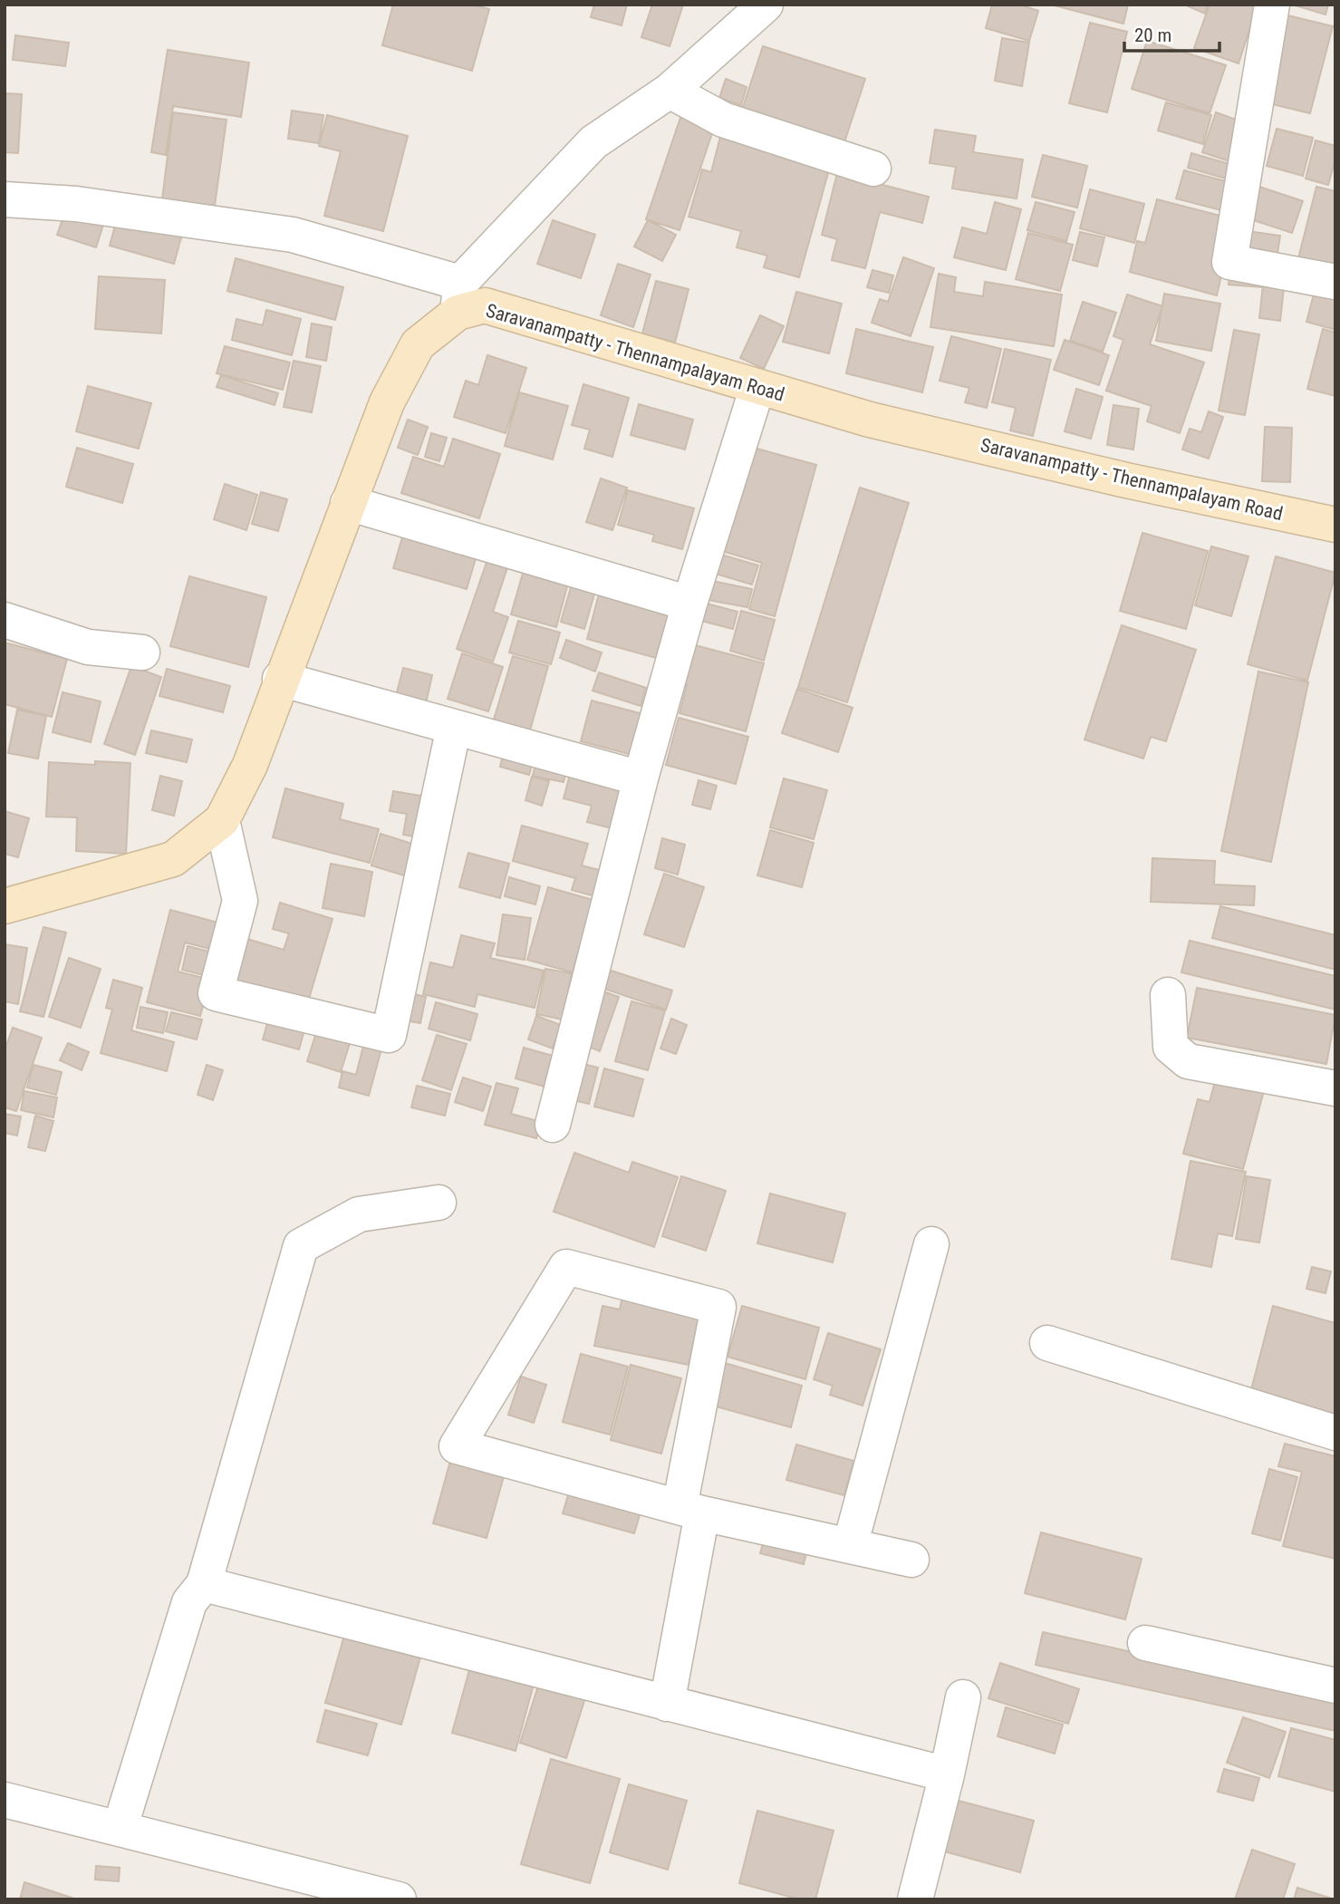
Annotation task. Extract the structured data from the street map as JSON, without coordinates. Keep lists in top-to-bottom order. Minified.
{"streets":{"main road":["Saravanampatty - Thennampalayam Road"]},"scale_bar":"20 m"}
